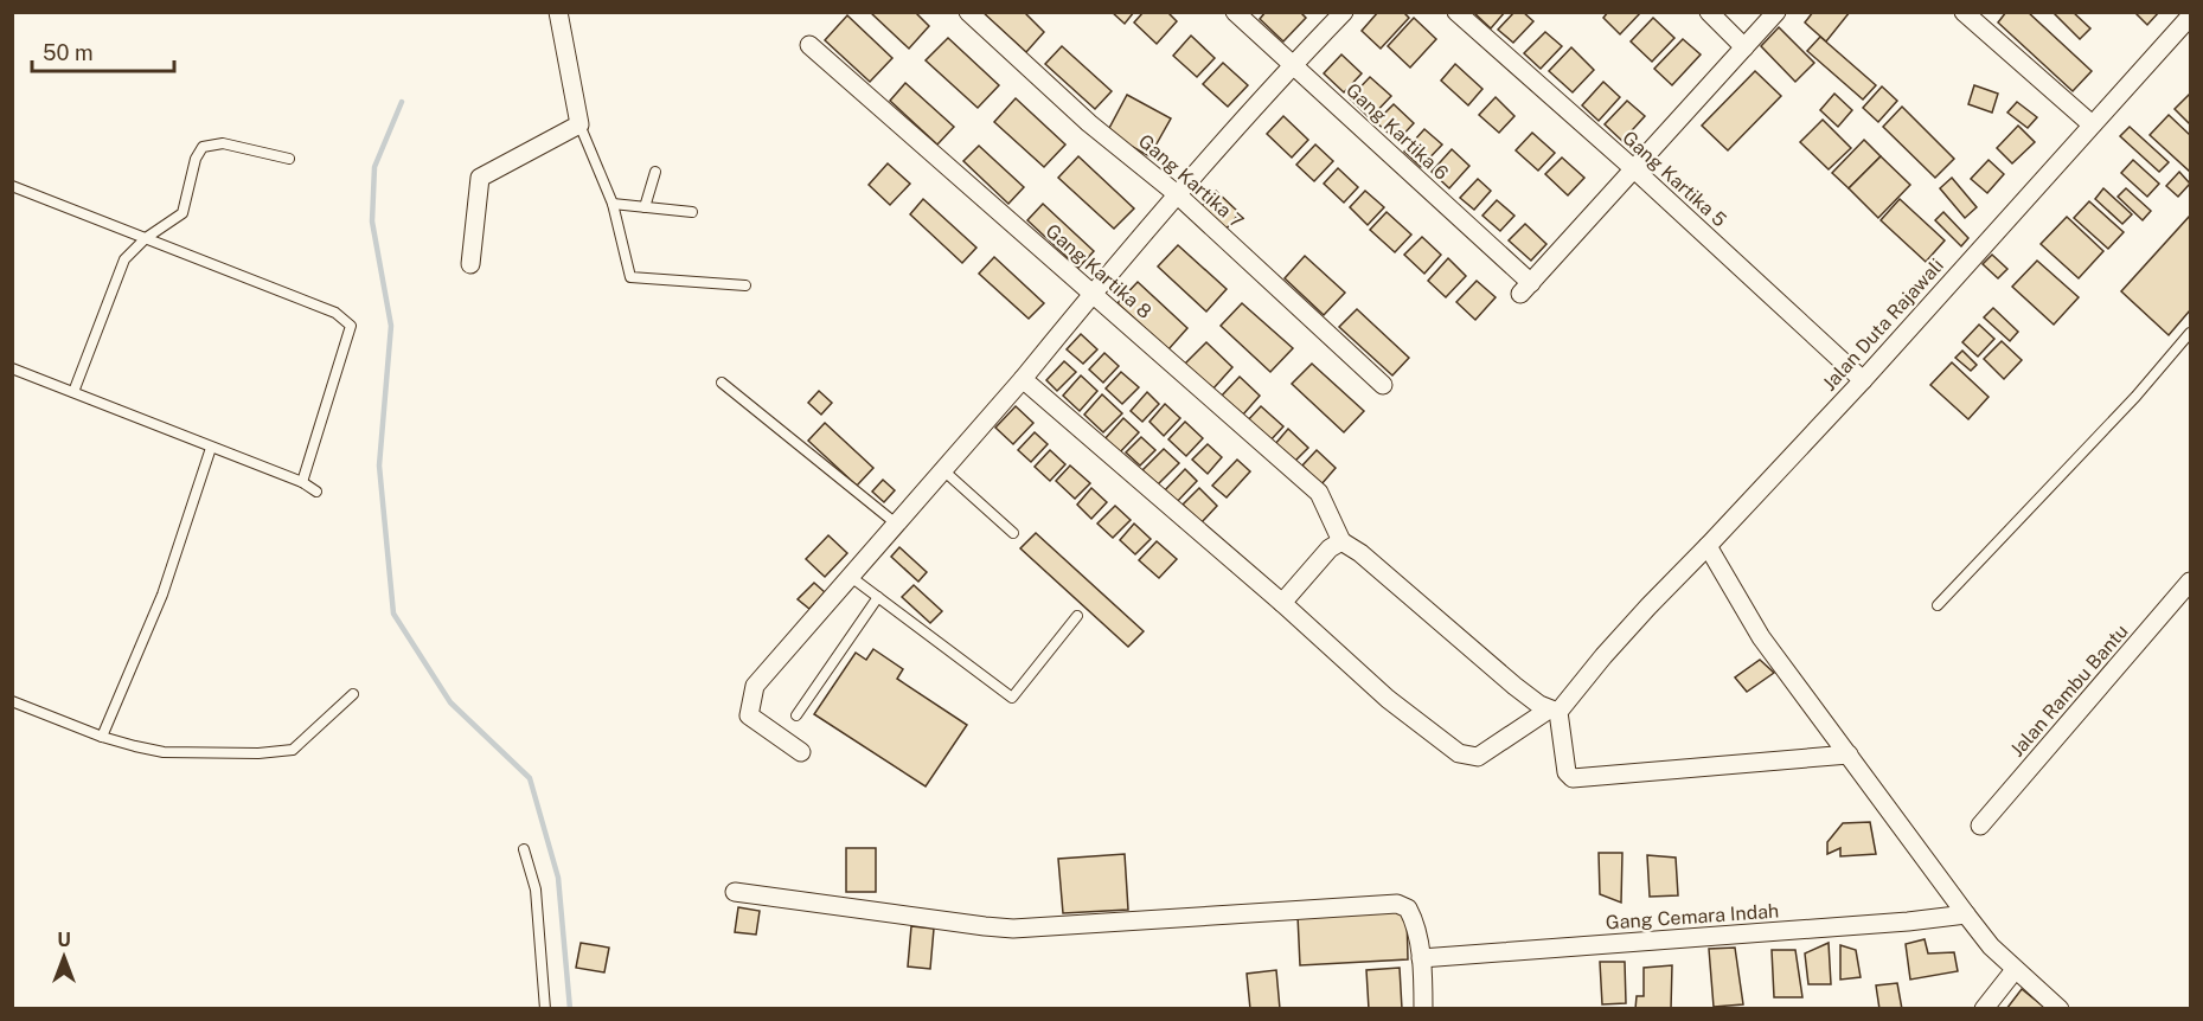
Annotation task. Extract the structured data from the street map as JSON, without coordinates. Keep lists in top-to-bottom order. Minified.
{"streets":{"street":["Gang Kartika 6","Gang Kartika 5","Gang Kartika 7","Gang Kartika 8","Jalan Duta Rajawali","Jalan Rambu Bantu","Gang Cemara Indah"]},"crossings":[["Gang Kartika 6","Gang Kartika 5"],["Gang Kartika 5","Jalan Duta Rajawali"],["Gang Kartika 8","Jalan Duta Rajawali"]],"scale_bar":"50 m","north":"top"}
